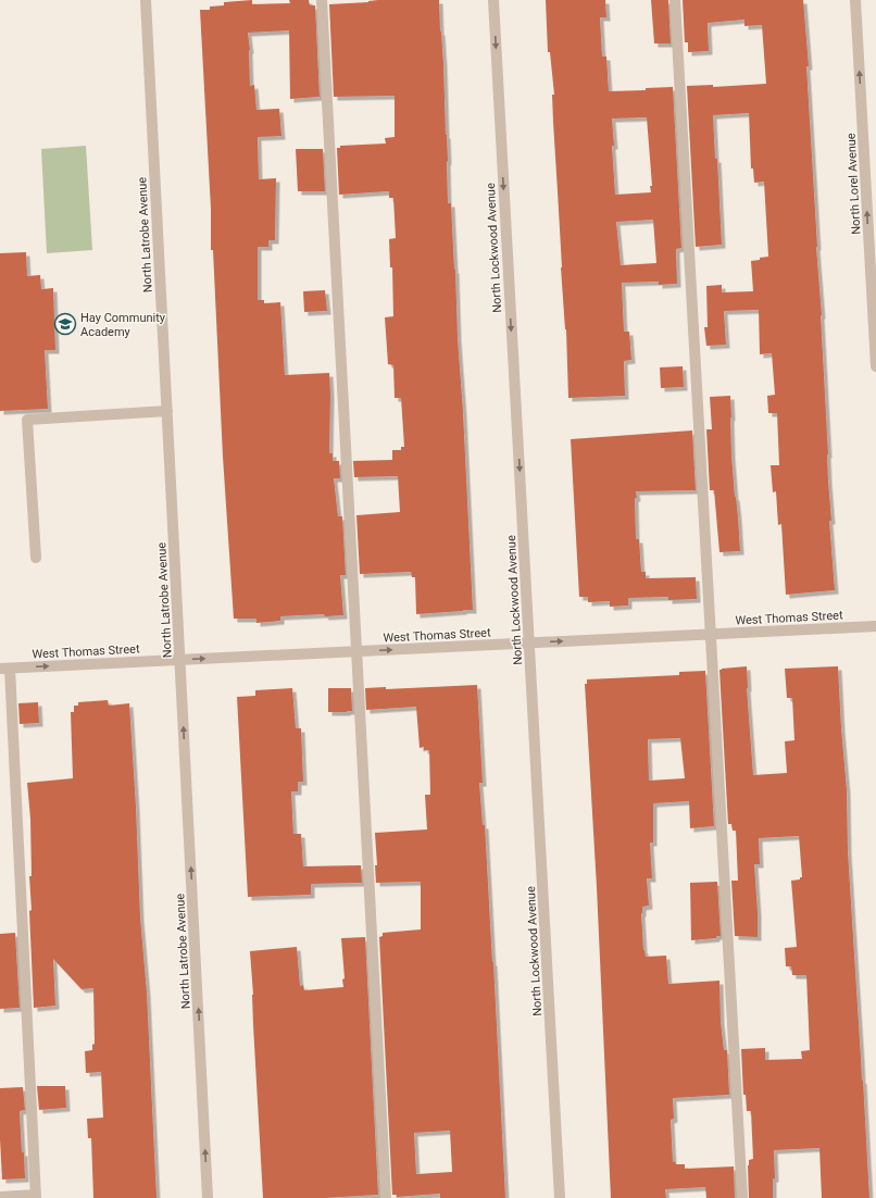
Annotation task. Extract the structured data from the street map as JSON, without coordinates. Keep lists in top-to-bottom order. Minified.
{"streets":{"street":["North Lorel Avenue","North Latrobe Avenue","North Lockwood Avenue","West Thomas Street"]},"crossings":[["North Latrobe Avenue","West Thomas Street"],["North Lockwood Avenue","West Thomas Street"]],"one_way":["North Lorel Avenue","North Latrobe Avenue","North Lockwood Avenue","West Thomas Street"],"places":{"school or university":["Hay Community Academy"]}}
